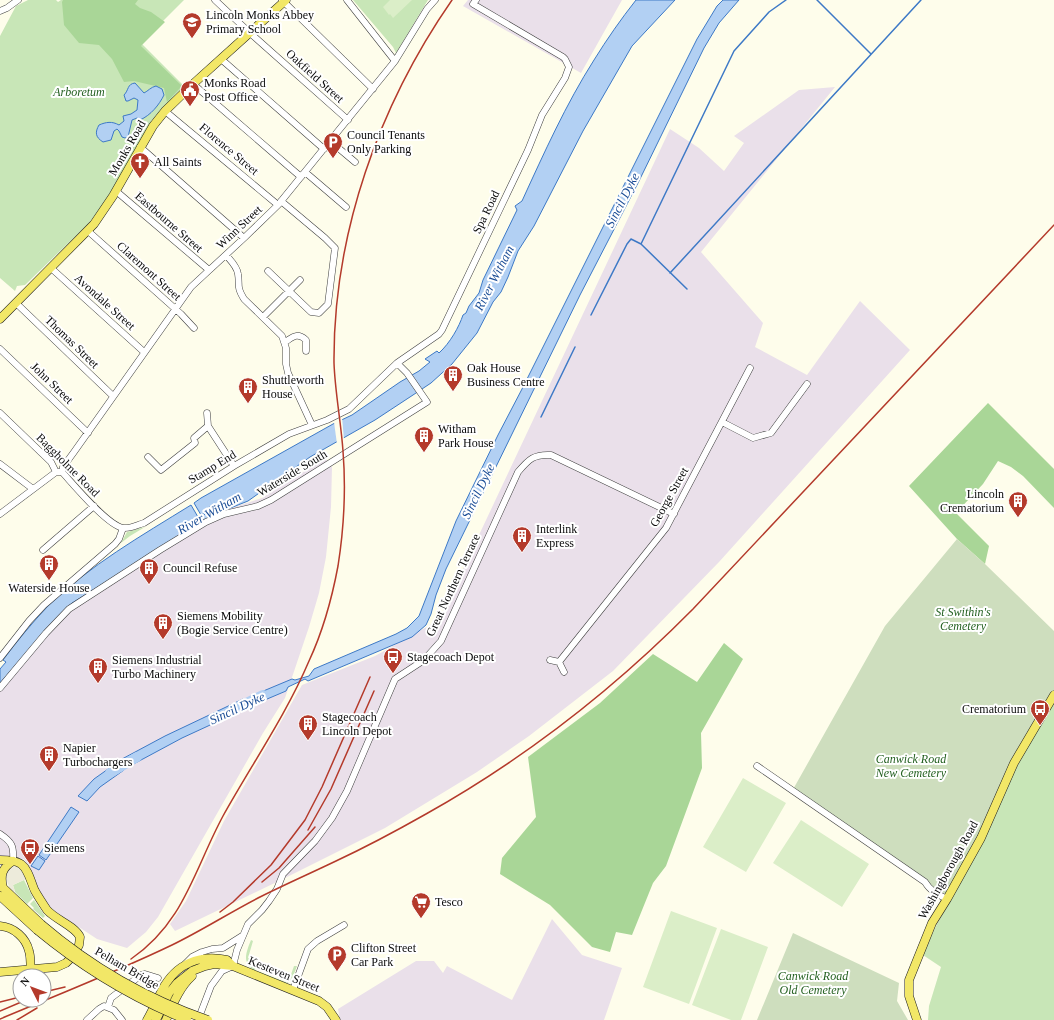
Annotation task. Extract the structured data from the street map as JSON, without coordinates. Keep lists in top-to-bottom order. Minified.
{"streets":{"main road":["Monks Road","Washingborough Road","Pelham Bridge","Kesteven Street"],"street":["Oakfield Street","Florence Street","Spa Road","Eastbourne Street","Winn Street","Claremont Street","Avondale Street","Thomas Street","John Street","Baggholme Road","Stamp End","Waterside South","George Street","Great Northern Terrace"]},"crossings":[["Oakfield Street","Monks Road"],["Oakfield Street","Winn Street"],["Monks Road","Florence Street"],["Monks Road","Eastbourne Street"],["Monks Road","Claremont Street"],["Monks Road","Avondale Street"],["Monks Road","Thomas Street"],["Florence Street","Winn Street"],["Spa Road","Stamp End"],["Spa Road","Waterside South"],["Eastbourne Street","Winn Street"],["Winn Street","Claremont Street"],["Winn Street","Avondale Street"],["Winn Street","Thomas Street"],["Winn Street","John Street"],["Winn Street","Baggholme Road"],["Baggholme Road","Stamp End"],["George Street","Great Northern Terrace"],["Great Northern Terrace","Kesteven Street"]],"water":["Sincil Dyke","River Witham"],"parks":["Arboretum","St Swithin's Cemetery","Canwick Road New Cemetery","Canwick Road Old Cemetery"],"places":{"school or university":["Lincoln Monks Abbey Primary School"],"public building":["Monks Road Post Office"],"parking":["Council Tenants Only Parking","Clifton Street Car Park"],"church":["All Saints"],"building":["Oak House Business Centre","Shuttleworth House","Witham Park House","Lincoln Crematorium","Interlink Express","Waterside House","Council Refuse","Siemens Mobility (Bogie Service Centre)","Siemens Industrial Turbo Machinery","Stagecoach Lincoln Depot","Napier Turbochargers"],"bus stop":["Stagecoach Depot","Crematorium","Siemens"],"supermarket":["Tesco"]},"north":"top left"}
